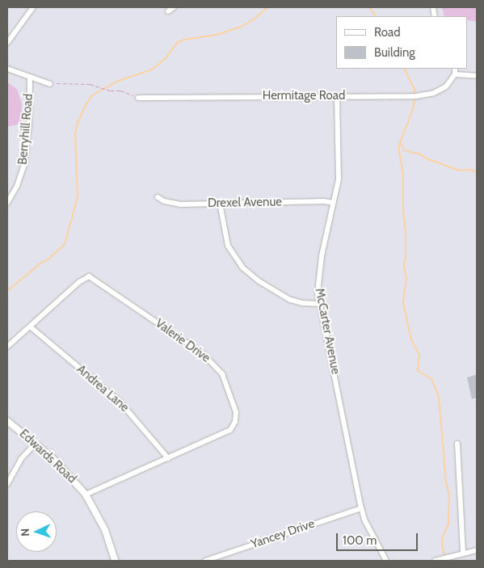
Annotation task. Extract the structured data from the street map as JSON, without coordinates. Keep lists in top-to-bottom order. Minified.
{"streets":{"street":["Hermitage Road","Berryhill Road","Drexel Avenue","McCarter Avenue","Valerie Drive","Andrea Lane","Edwards Road","Yancey Drive"]},"crossings":[["Hermitage Road","McCarter Avenue"],["Drexel Avenue","McCarter Avenue"],["McCarter Avenue","Yancey Drive"],["Valerie Drive","Andrea Lane"],["Valerie Drive","Edwards Road"]],"legend":["Road","Building"],"scale_bar":"100 m","north":"left"}
